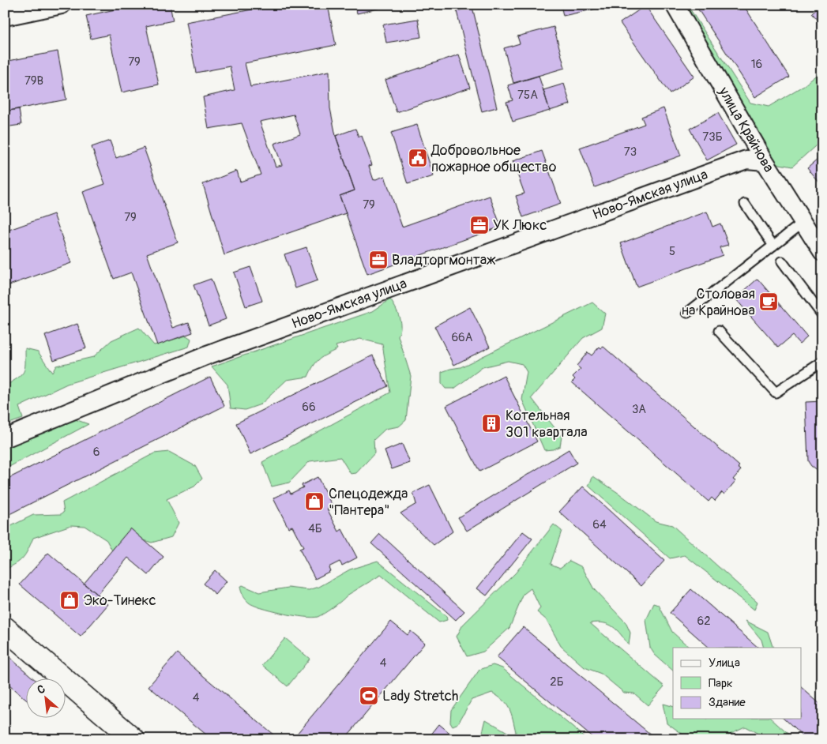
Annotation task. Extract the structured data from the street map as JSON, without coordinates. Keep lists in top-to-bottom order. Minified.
{"streets":{"street":["улица Крайнова","Ново-Ямская улица"]},"crossings":[["улица Крайнова","Ново-Ямская улица"]],"places":{"public building":["Добровольное пожарное общество"],"office":["УК Люкс","Владторгмонтаж"],"cafe":["Столовая на Крайнова"],"building":["Котельная 301 квартала"],"shop":["Спецодежда \"Пантера\"","Эко-Тинекс"],"sports":["Lady Stretch"]},"house_numbers":["79","16","79В","75А","73Б","73","79","79","5","66А","66","3А","6","64","4Б","62","4","2Б","4"],"legend":["Улица","Парк","Здание"],"north":"top left"}
